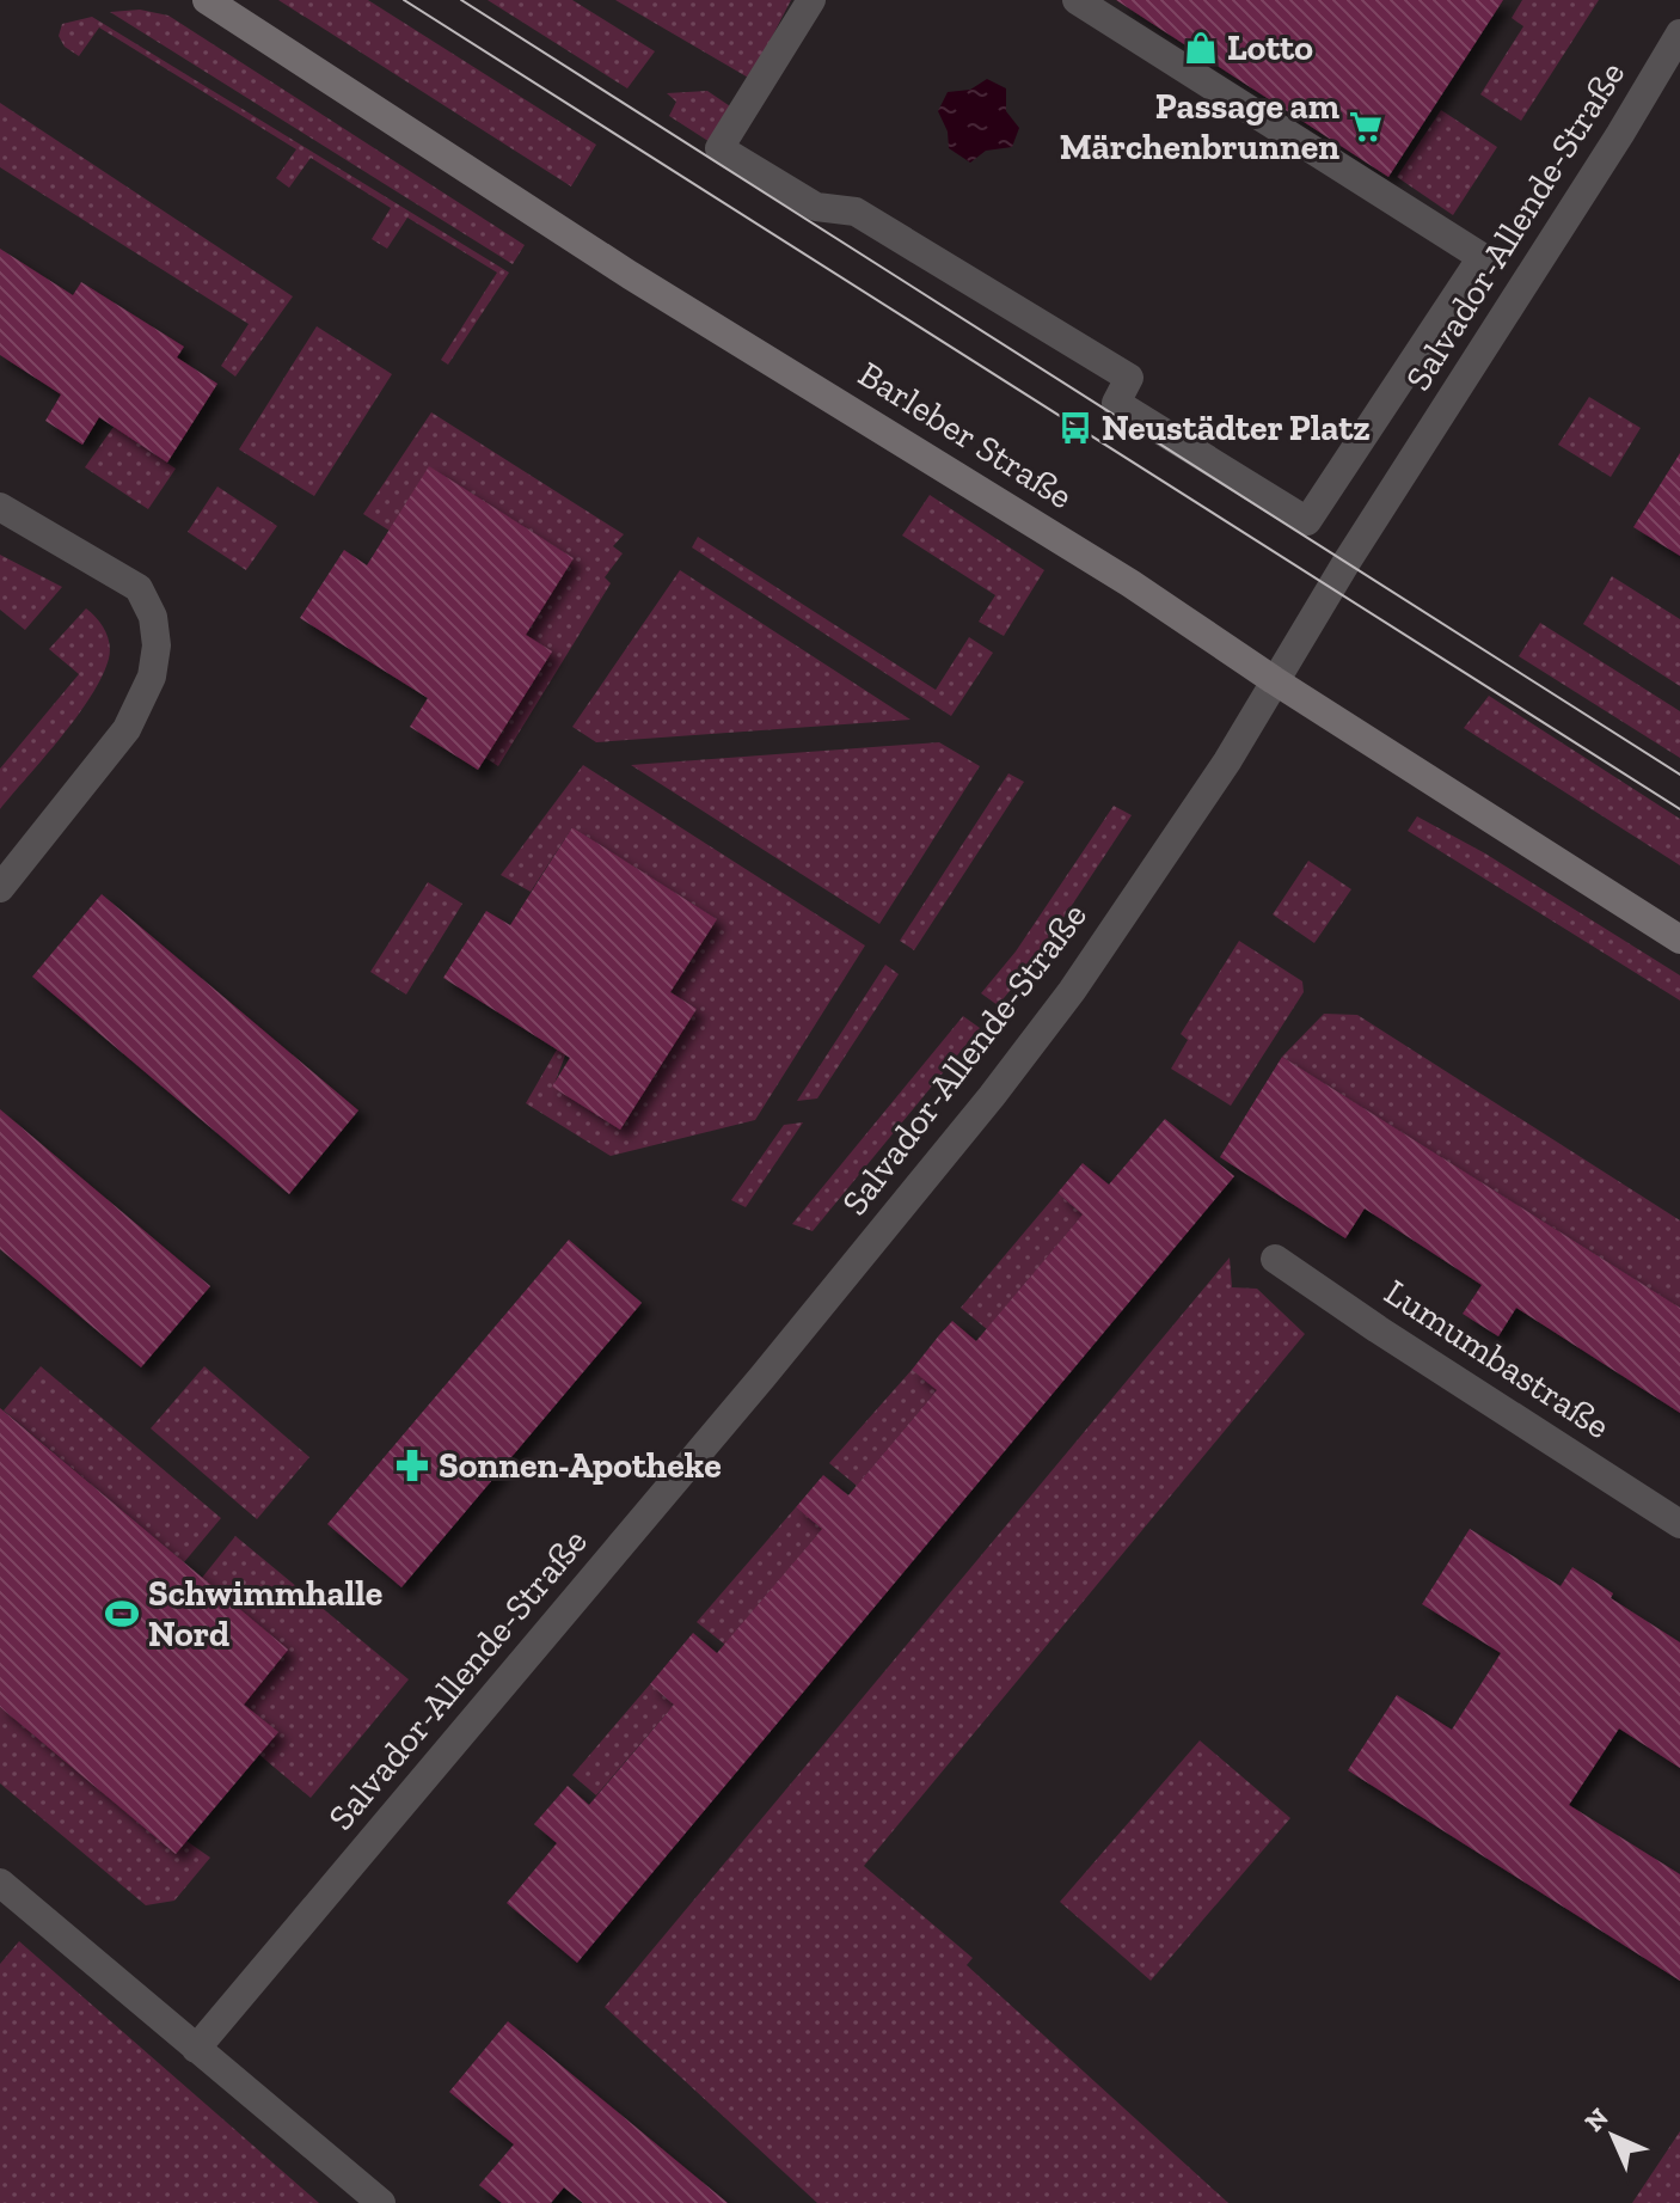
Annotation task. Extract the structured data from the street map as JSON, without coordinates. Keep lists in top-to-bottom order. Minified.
{"streets":{"street":["Salvador-Allende-Straße","Barleber Straße","Lumumbastraße"]},"crossings":[["Salvador-Allende-Straße","Barleber Straße"]],"places":{"shop":["Lotto"],"supermarket":["Passage am Märchenbrunnen"],"bus stop":["Neustädter Platz"],"pharmacy":["Sonnen-Apotheke"],"sports":["Schwimmhalle Nord"]},"north":"top left"}
